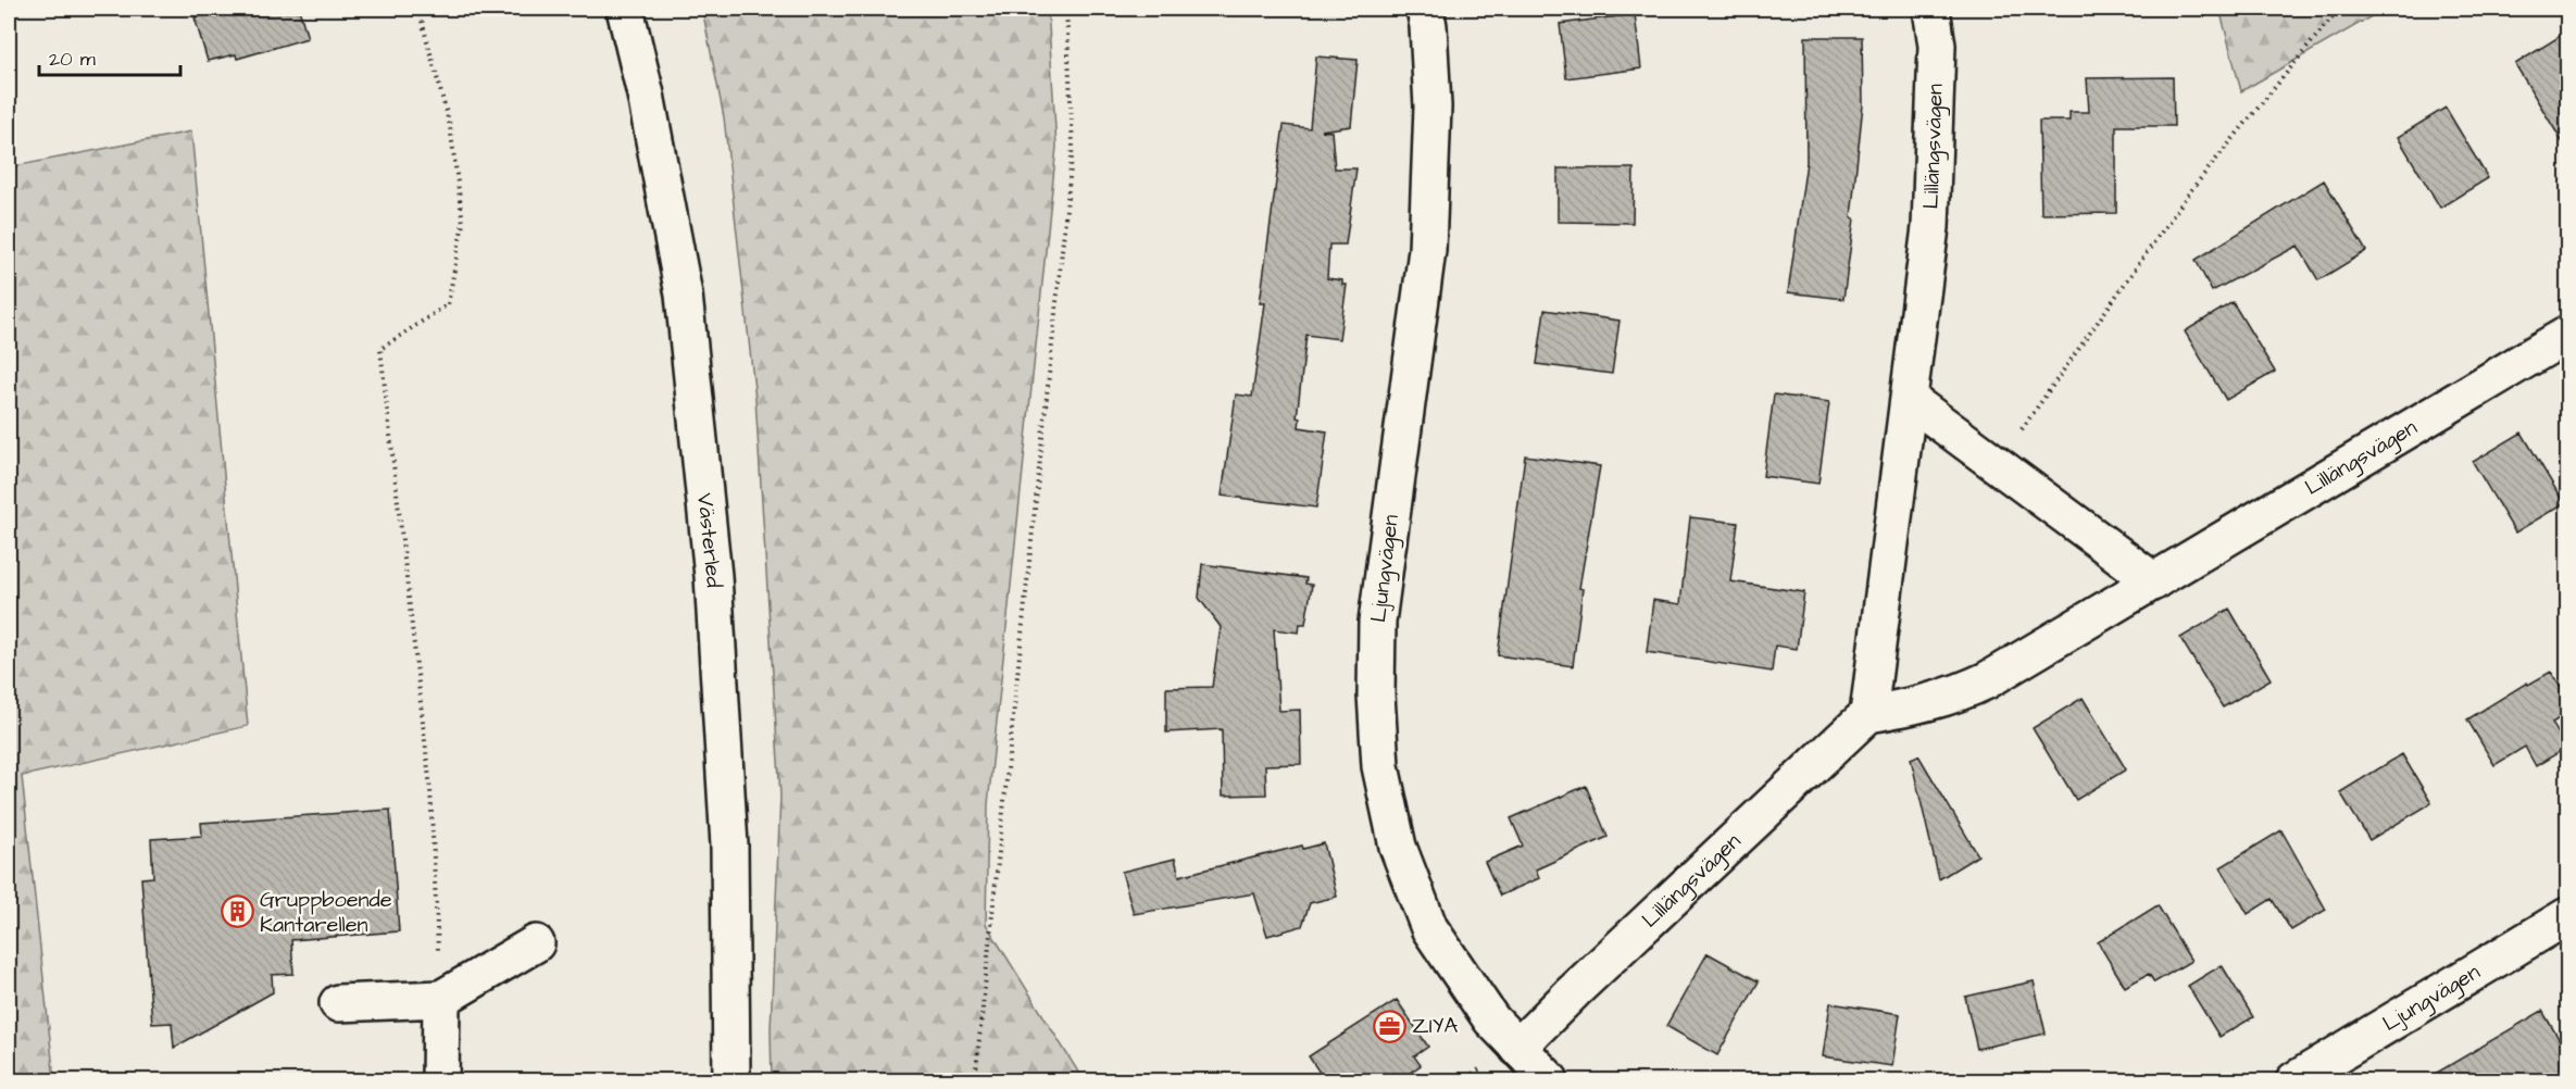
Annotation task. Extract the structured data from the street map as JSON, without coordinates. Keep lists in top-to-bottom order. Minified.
{"streets":{"street":["Lillängsvägen","Västerled","Ljungvägen"]},"crossings":[["Lillängsvägen","Ljungvägen"]],"places":{"building":["Gruppboende Kantarellen"],"office":["ZIYA"]},"scale_bar":"20 m"}
